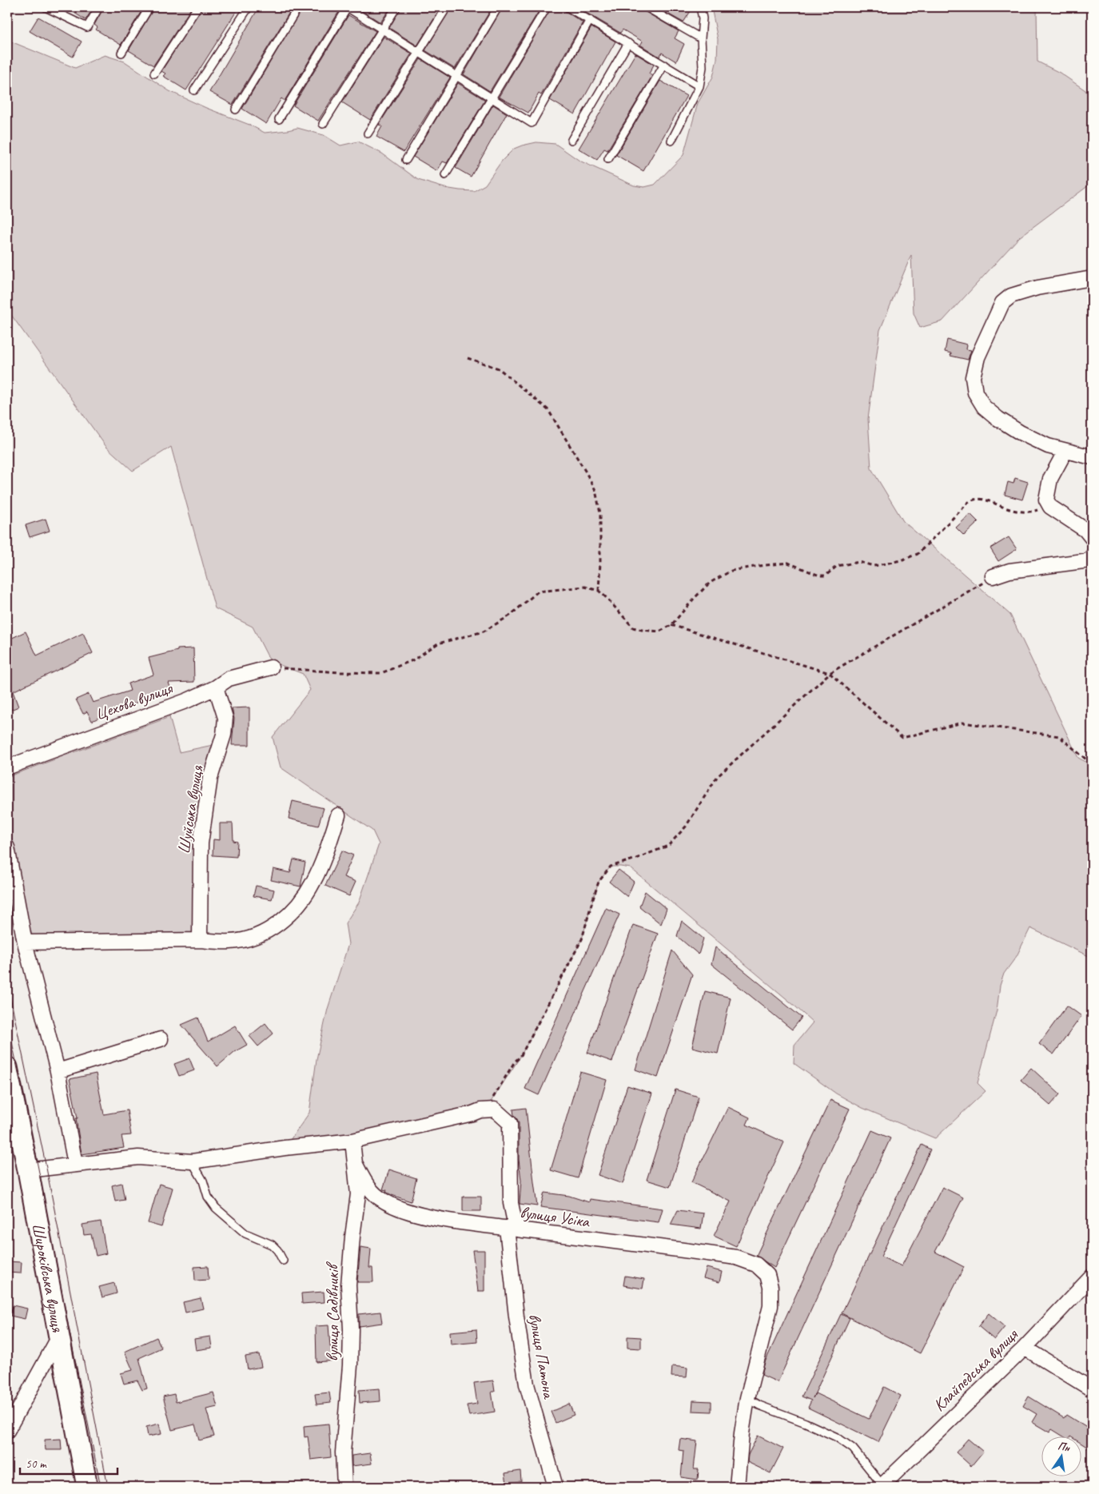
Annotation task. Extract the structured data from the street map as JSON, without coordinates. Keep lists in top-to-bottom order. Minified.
{"streets":{"main road":["Широківська вулиця"],"street":["Цехова вулиця","Шуйська вулиця","вулиця Усіка","вулиця Садівників","вулиця Патона","Клайпедська вулиця"]},"crossings":[["Цехова вулиця","Шуйська вулиця"],["вулиця Усіка","вулиця Садівників"],["вулиця Усіка","вулиця Патона"]],"scale_bar":"50 m","north":"top"}
